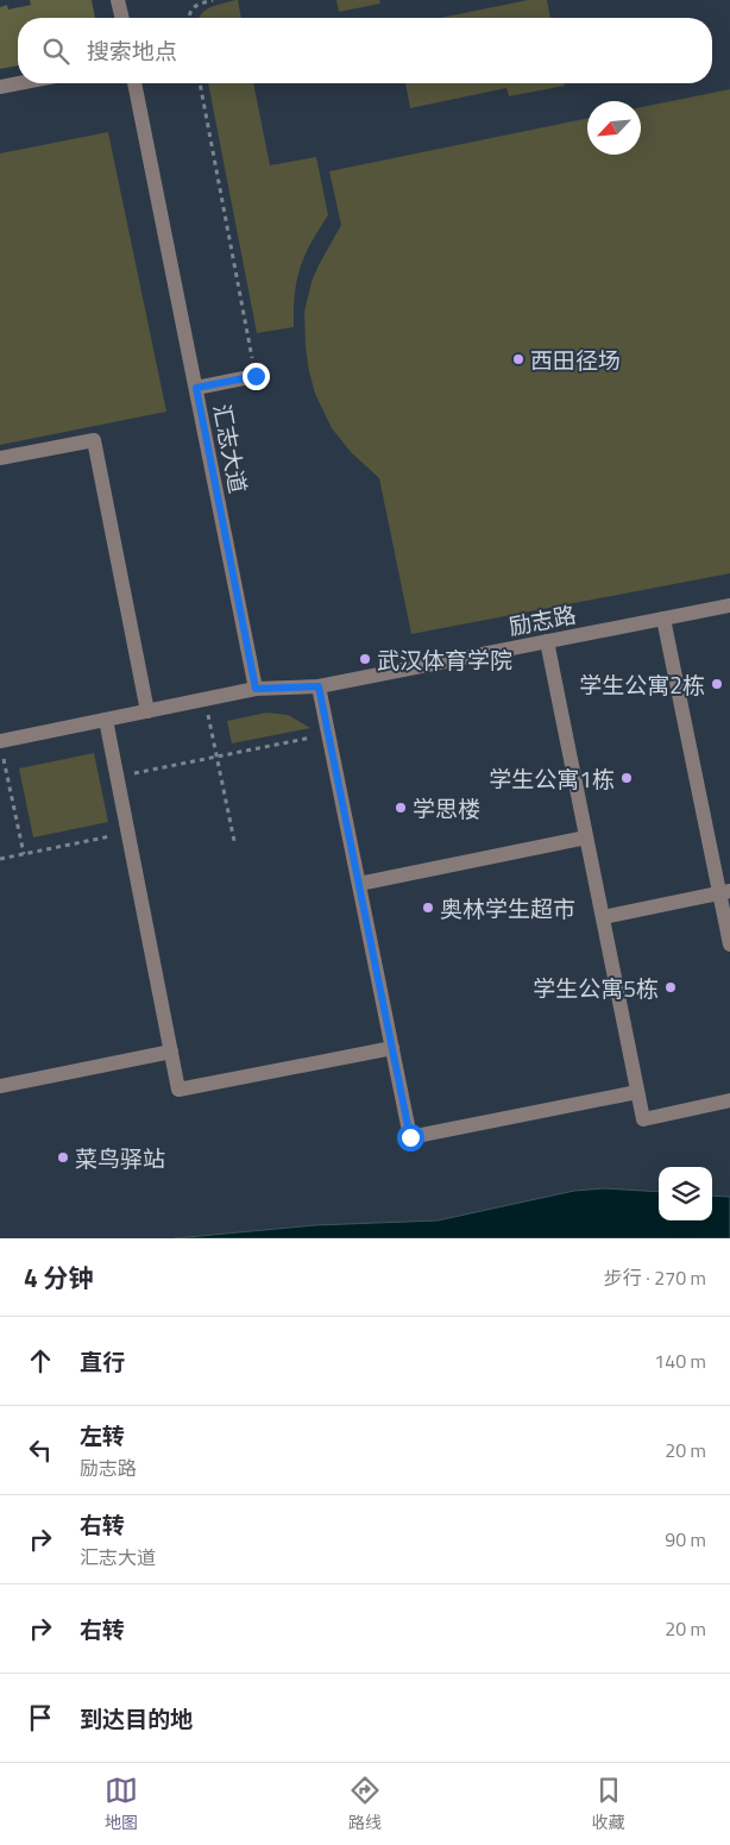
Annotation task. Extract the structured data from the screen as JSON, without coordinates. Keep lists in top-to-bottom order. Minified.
{"streets":{"street":["汇志大道","励志路"]},"crossings":[["汇志大道","励志路"]],"places":["西田径场","武汉体育学院","学生公寓2栋","学生公寓1栋","学思楼","奥林学生超市","学生公寓5栋","菜鸟驿站"],"north":"bottom left","page":{"search":"搜索地点","heading":["4 分钟","步行 · 270 m"],"list":[["直行","140 m"],["左转","励志路","20 m"],["右转","汇志大道","90 m"],["右转","20 m"],"到达目的地"],"nav":["地图","路线","收藏"]}}
